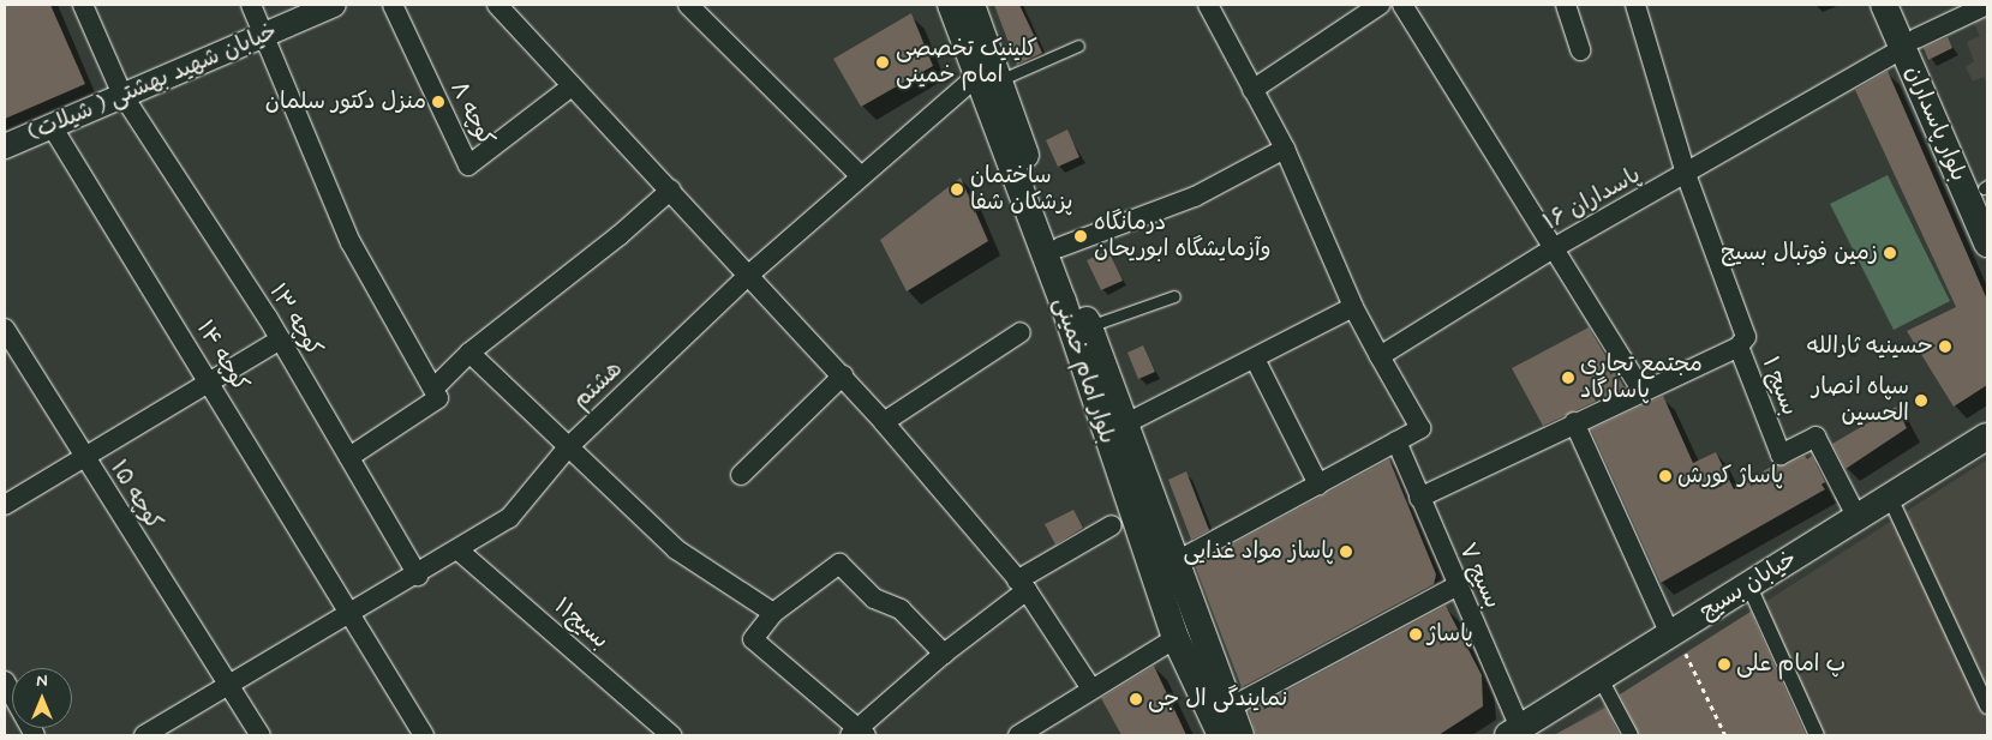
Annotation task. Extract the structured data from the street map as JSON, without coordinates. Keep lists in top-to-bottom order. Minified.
{"streets":{"main road":["بلوار پاسداران","بلوار امام خمینی","خیابان بسیج"],"street":["خیابان شهید بهشتی ( شیلات)","کوچه ۸","پاسداران ۱۶","کوچه ۱۳","کوچه ۱۴","هشتم","بسیج ۱","کوچه ۱۵","بسیج ۷","بسیج۱۱"]},"crossings":[["خیابان شهید بهشتی ( شیلات)","کوچه ۱۳"],["خیابان شهید بهشتی ( شیلات)","کوچه ۱۴"],["بلوار پاسداران","پاسداران ۱۶"],["کوچه ۱۳","هشتم"],["کوچه ۱۴","هشتم"],["بلوار امام خمینی","هشتم"],["هشتم","کوچه ۱۵"],["هشتم","بسیج۱۱"],["بسیج ۱","بسیج ۷"],["بسیج ۱","خیابان بسیج"],["بسیج ۷","خیابان بسیج"]],"places":["کلینیک تخصصی امام خمینی","منزل دکتور سلمان","ساختمان پزشکان شفا","درمانگاه وآزمایشگاه ابوریحان","زمین فوتبال بسیج","حسینیه ثارالله","مجتمع تجاری پاسارگاد","سپاه انصار الحسین","پاساژ کورش","پاساز مواد غذایی","پاساژ","پ امام علی","نمایندگی ال جی"],"north":"top"}
